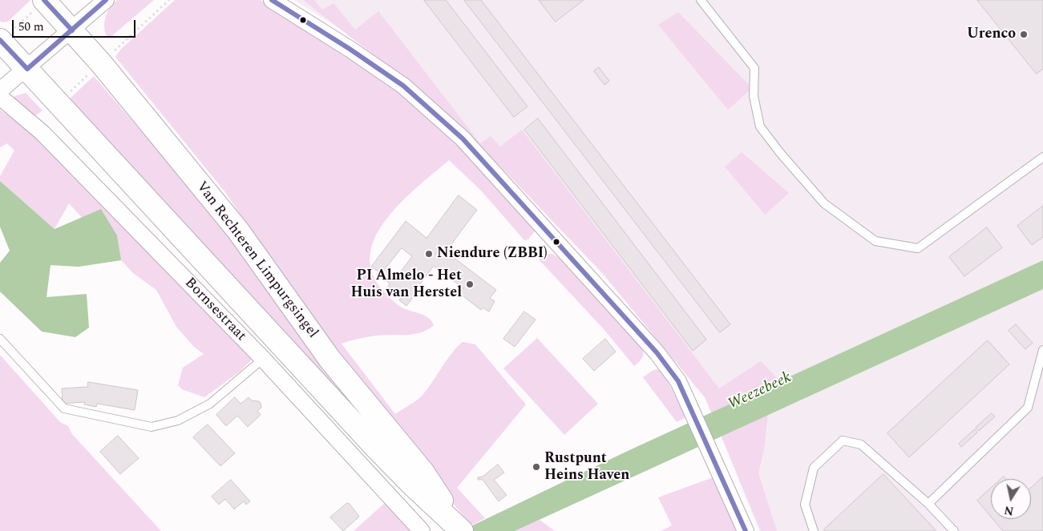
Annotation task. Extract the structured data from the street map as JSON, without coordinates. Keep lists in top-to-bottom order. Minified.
{"streets":{"main road":["Van Rechteren Limpurgsingel"],"street":["Bornsestraat"]},"water":["Weezebeek"],"places":["Urenco","Niendure (ZBBI)","PI Almelo - Het Huis van Herstel","Rustpunt Heins Haven"],"scale_bar":"50 m","north":"bottom"}
